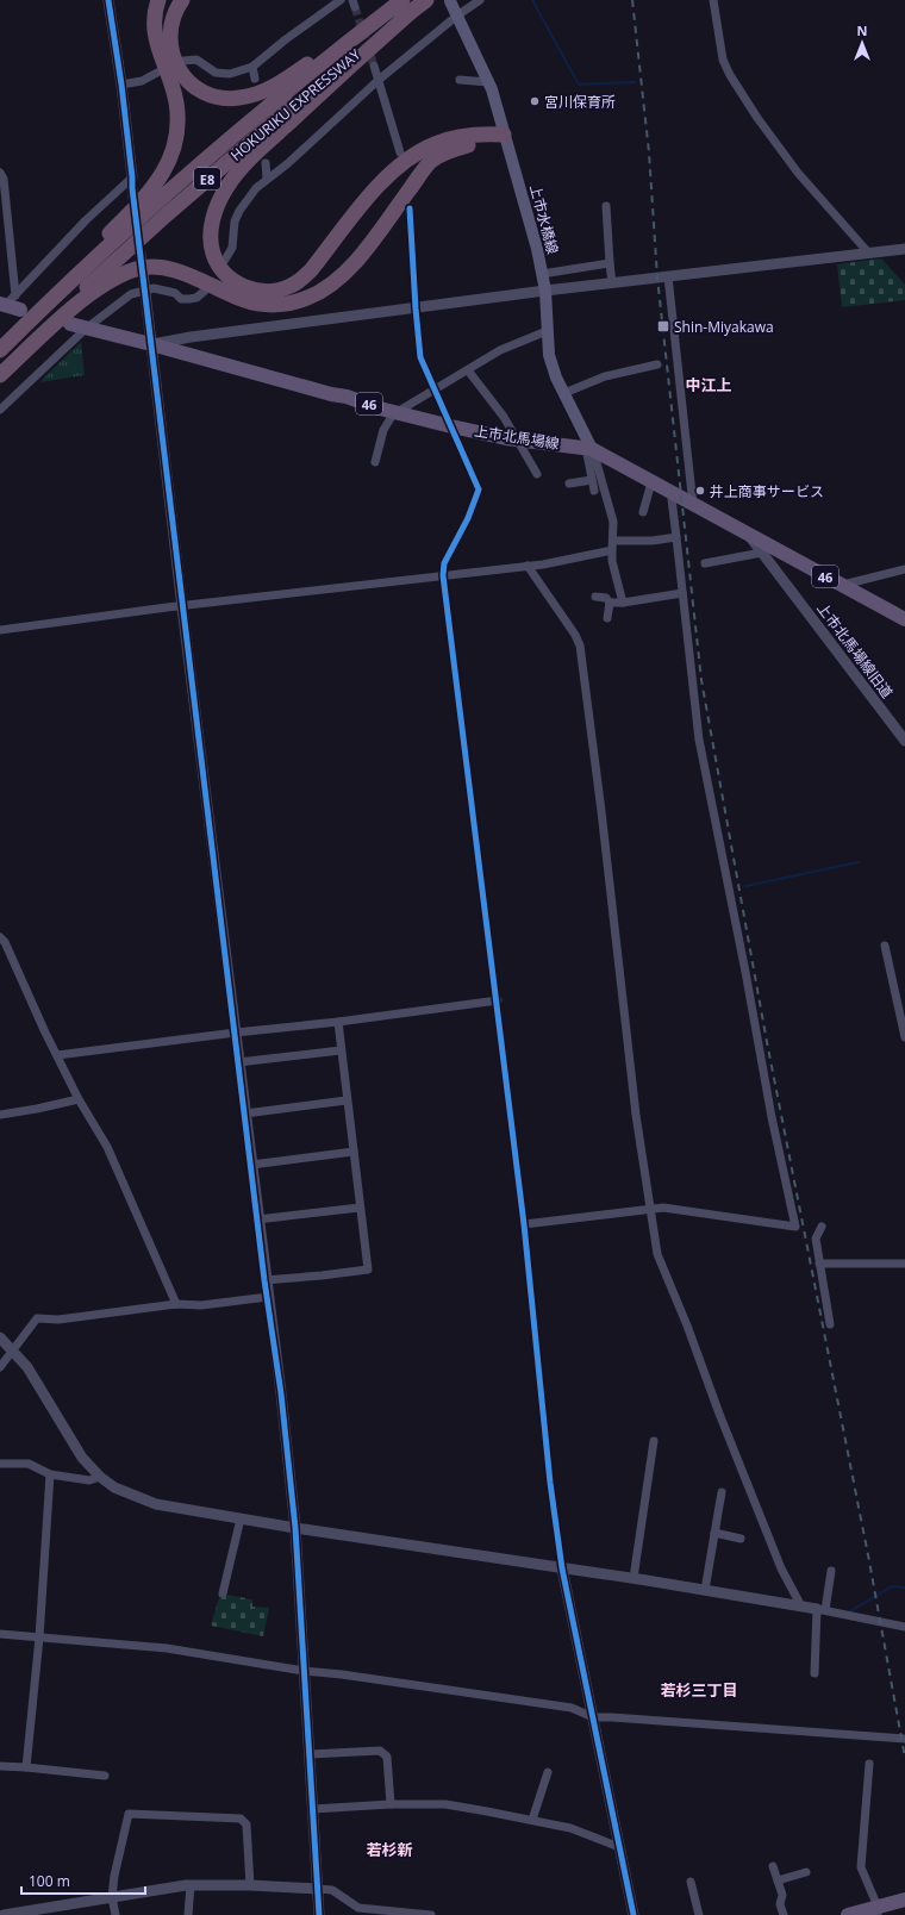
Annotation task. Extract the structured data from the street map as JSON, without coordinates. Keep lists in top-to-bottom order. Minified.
{"streets":{"highway":["HOKURIKU EXPRESSWAY","E8"],"main road":["上市水橋線","46","上市北馬場線"],"street":["上市北馬場線旧道"]},"crossings":[["上市水橋線","上市北馬場線"],["上市北馬場線","上市北馬場線旧道"]],"districts":["中江上","若杉三丁目","若杉新"],"places":{"other":["宮川保育所","井上商事サービス"],"transit":["Shin-Miyakawa"]},"scale_bar":"100 m","north":"top"}
